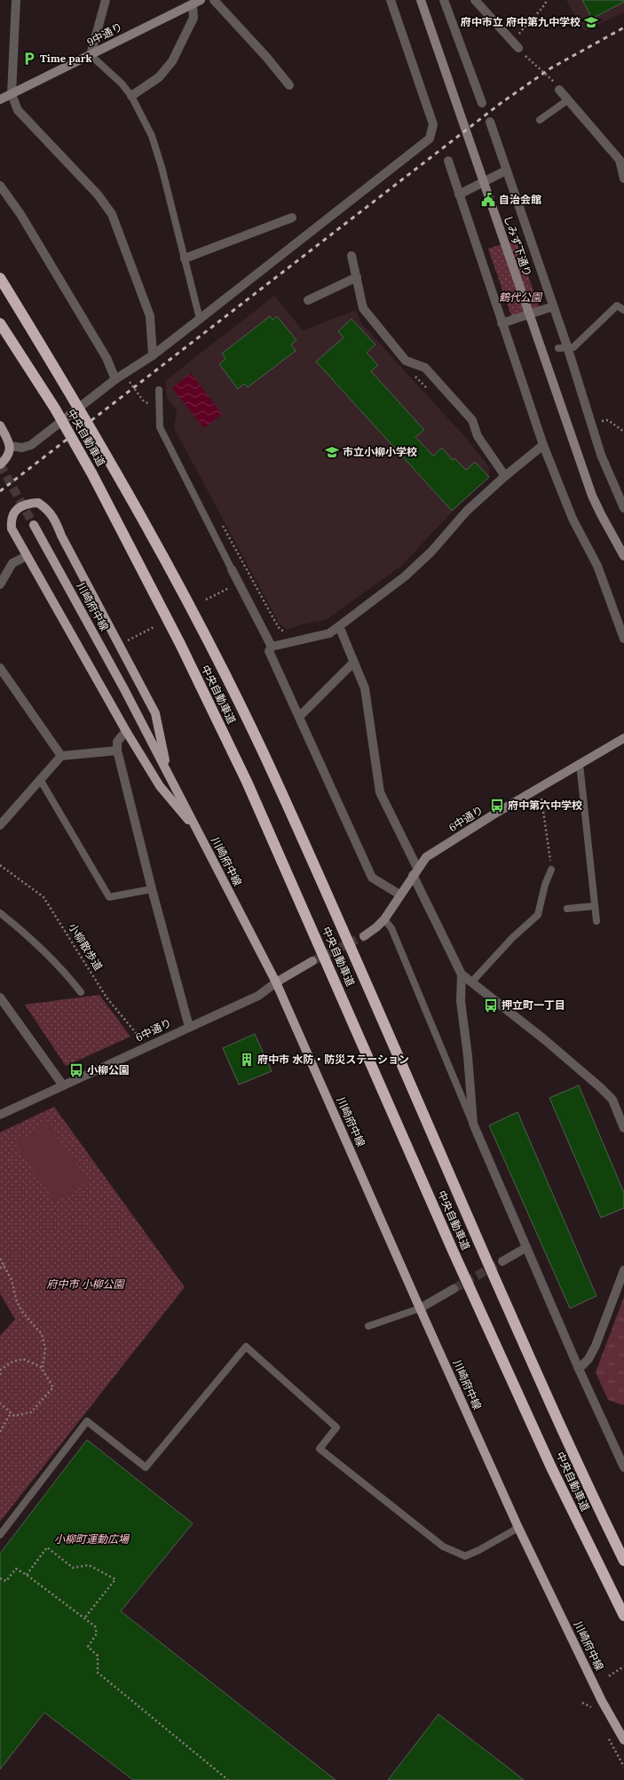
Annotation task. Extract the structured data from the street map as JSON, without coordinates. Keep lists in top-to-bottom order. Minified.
{"streets":{"highway":["中央自動車道"],"main road":["川崎府中線"],"street":["9中通り","しみず下通り","6中通り"],"path":["小柳散歩道"]},"crossings":[["川崎府中線","6中通り"],["6中通り","小柳散歩道"]],"parks":["鶴代公園","府中市 小柳公園","小柳町運動広場"],"places":{"school or university":["府中市立 府中第九中学校","市立小柳小学校"],"parking":["Time park"],"public building":["自治会館"],"bus stop":["府中第六中学校","押立町一丁目","小柳公園"],"building":["府中市 水防・防災ステーション"]}}
